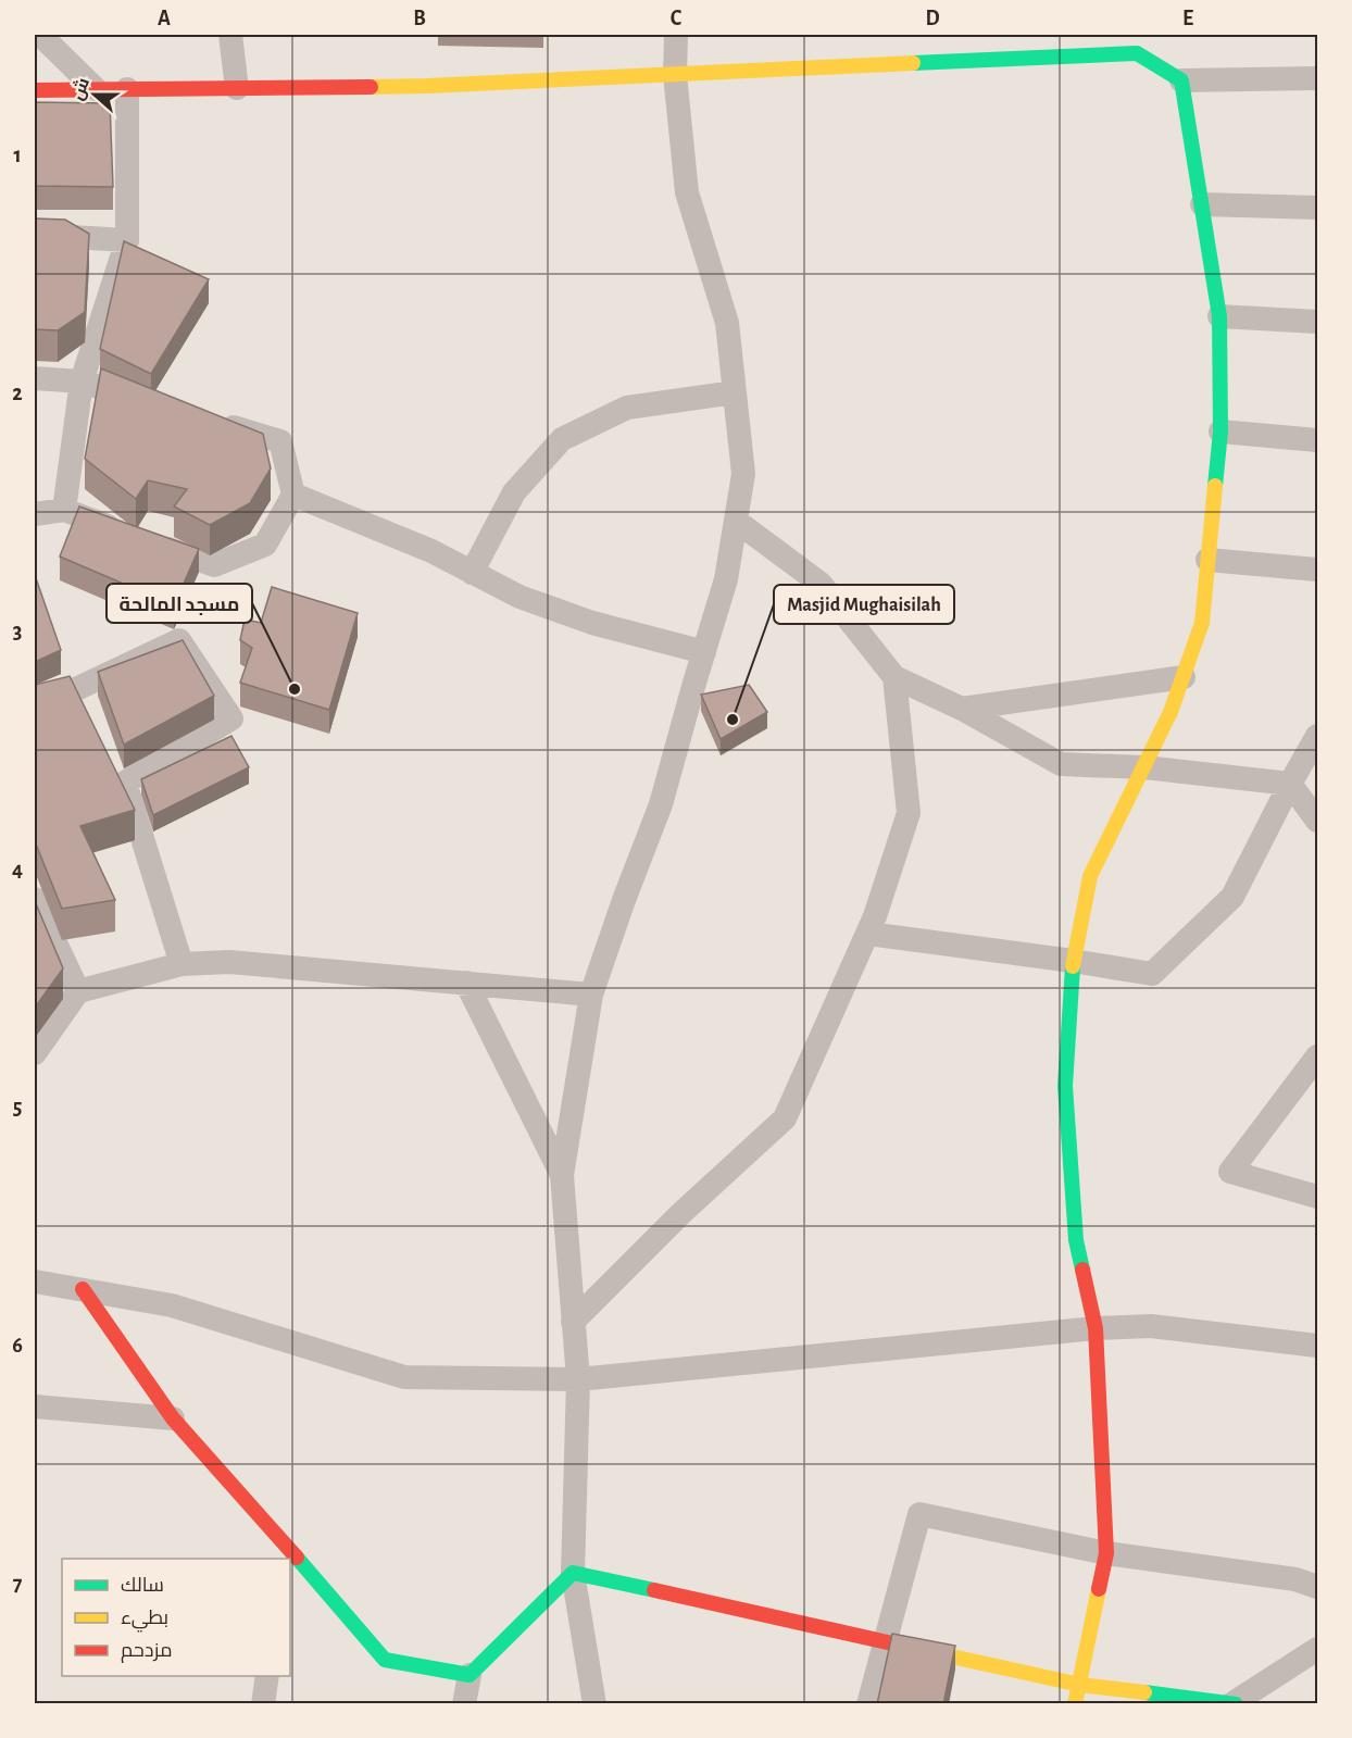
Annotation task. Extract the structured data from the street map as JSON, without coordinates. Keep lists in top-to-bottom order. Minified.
{"places":["مسجد المالحة","Masjid Mughaisilah"],"legend":["سالك","بطيء","مزدحم"],"north":"left","grid":{"columns":["A","B","C","D","E"],"rows":["1","2","3","4","5","6","7"]}}
